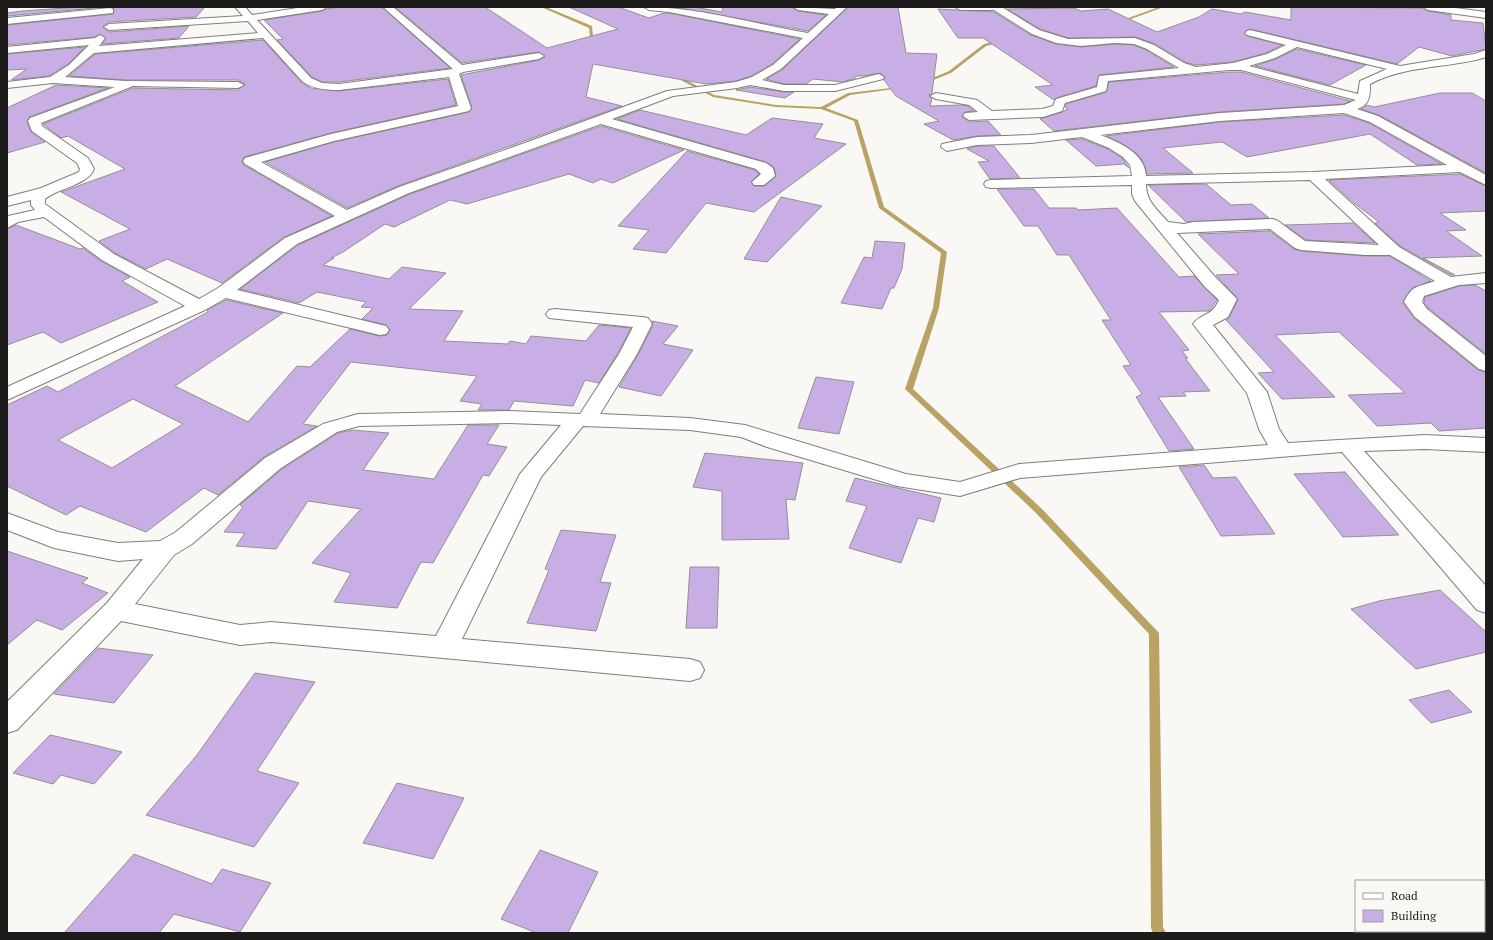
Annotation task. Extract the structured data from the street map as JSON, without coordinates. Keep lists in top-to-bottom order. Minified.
{"legend":["Road","Building"]}
